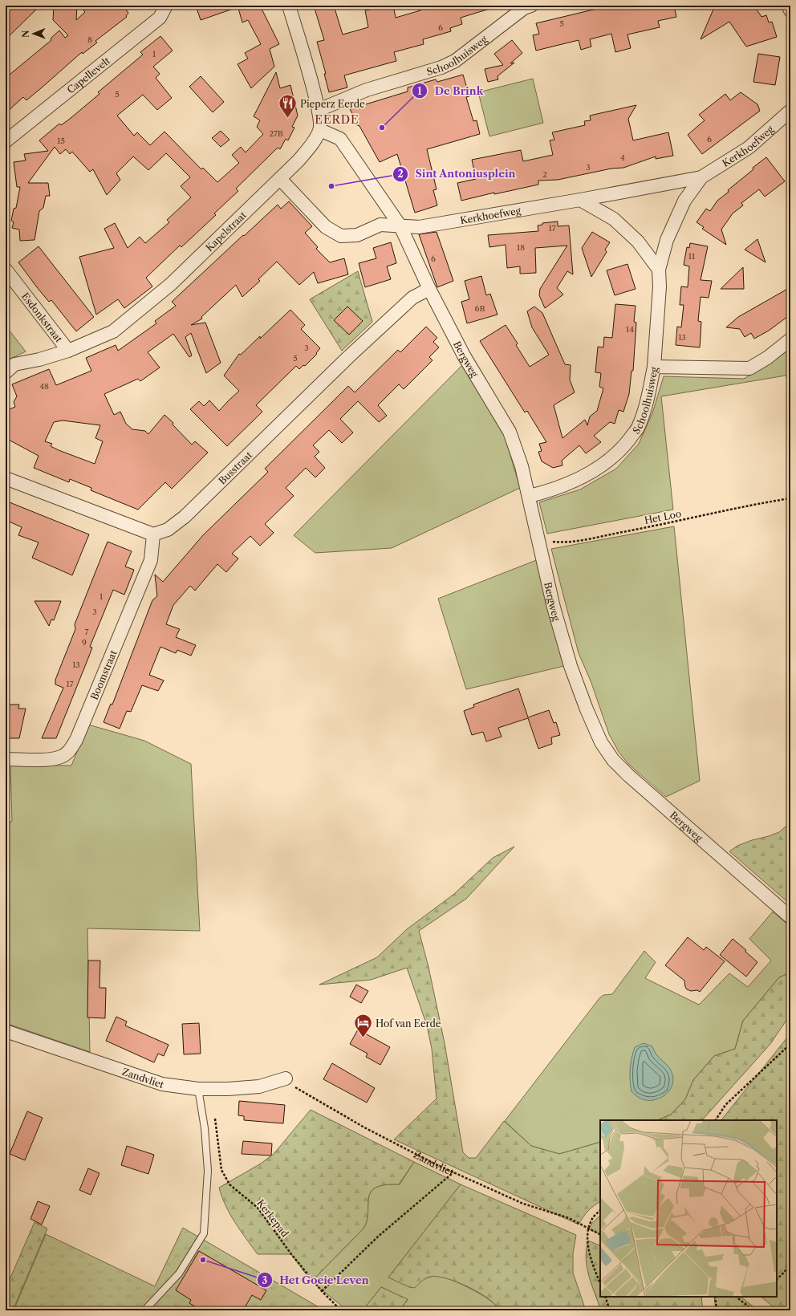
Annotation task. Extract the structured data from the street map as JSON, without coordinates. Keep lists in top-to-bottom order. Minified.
{"streets":{"street":["Schoolhuisweg","Capellevelt","Kerkhoefweg","Kapelstraat","Esdonkstraat","Bergweg","Busstraat","Boomstraat","Zandvliet"],"path":["Het Loo","Kerkepad"]},"crossings":[["Schoolhuisweg","Kerkhoefweg"],["Schoolhuisweg","Bergweg"],["Kerkhoefweg","Kapelstraat"],["Kerkhoefweg","Bergweg"],["Kapelstraat","Esdonkstraat"],["Kapelstraat","Bergweg"],["Bergweg","Busstraat"],["Bergweg","Het Loo"],["Busstraat","Boomstraat"]],"districts":["EERDE"],"places":{"restaurant":["Pieperz Eerde"],"other":["De Brink","Sint Antoniusplein","Het Goeie Leven"],"hotel":["Hof van Eerde"]},"house_numbers":["5","6","8","1","5","27B","6","15","4","3","2","17","18","11","6","6B","14","13","3","5","48","1","3","7","9","13","17"],"north":"left"}
